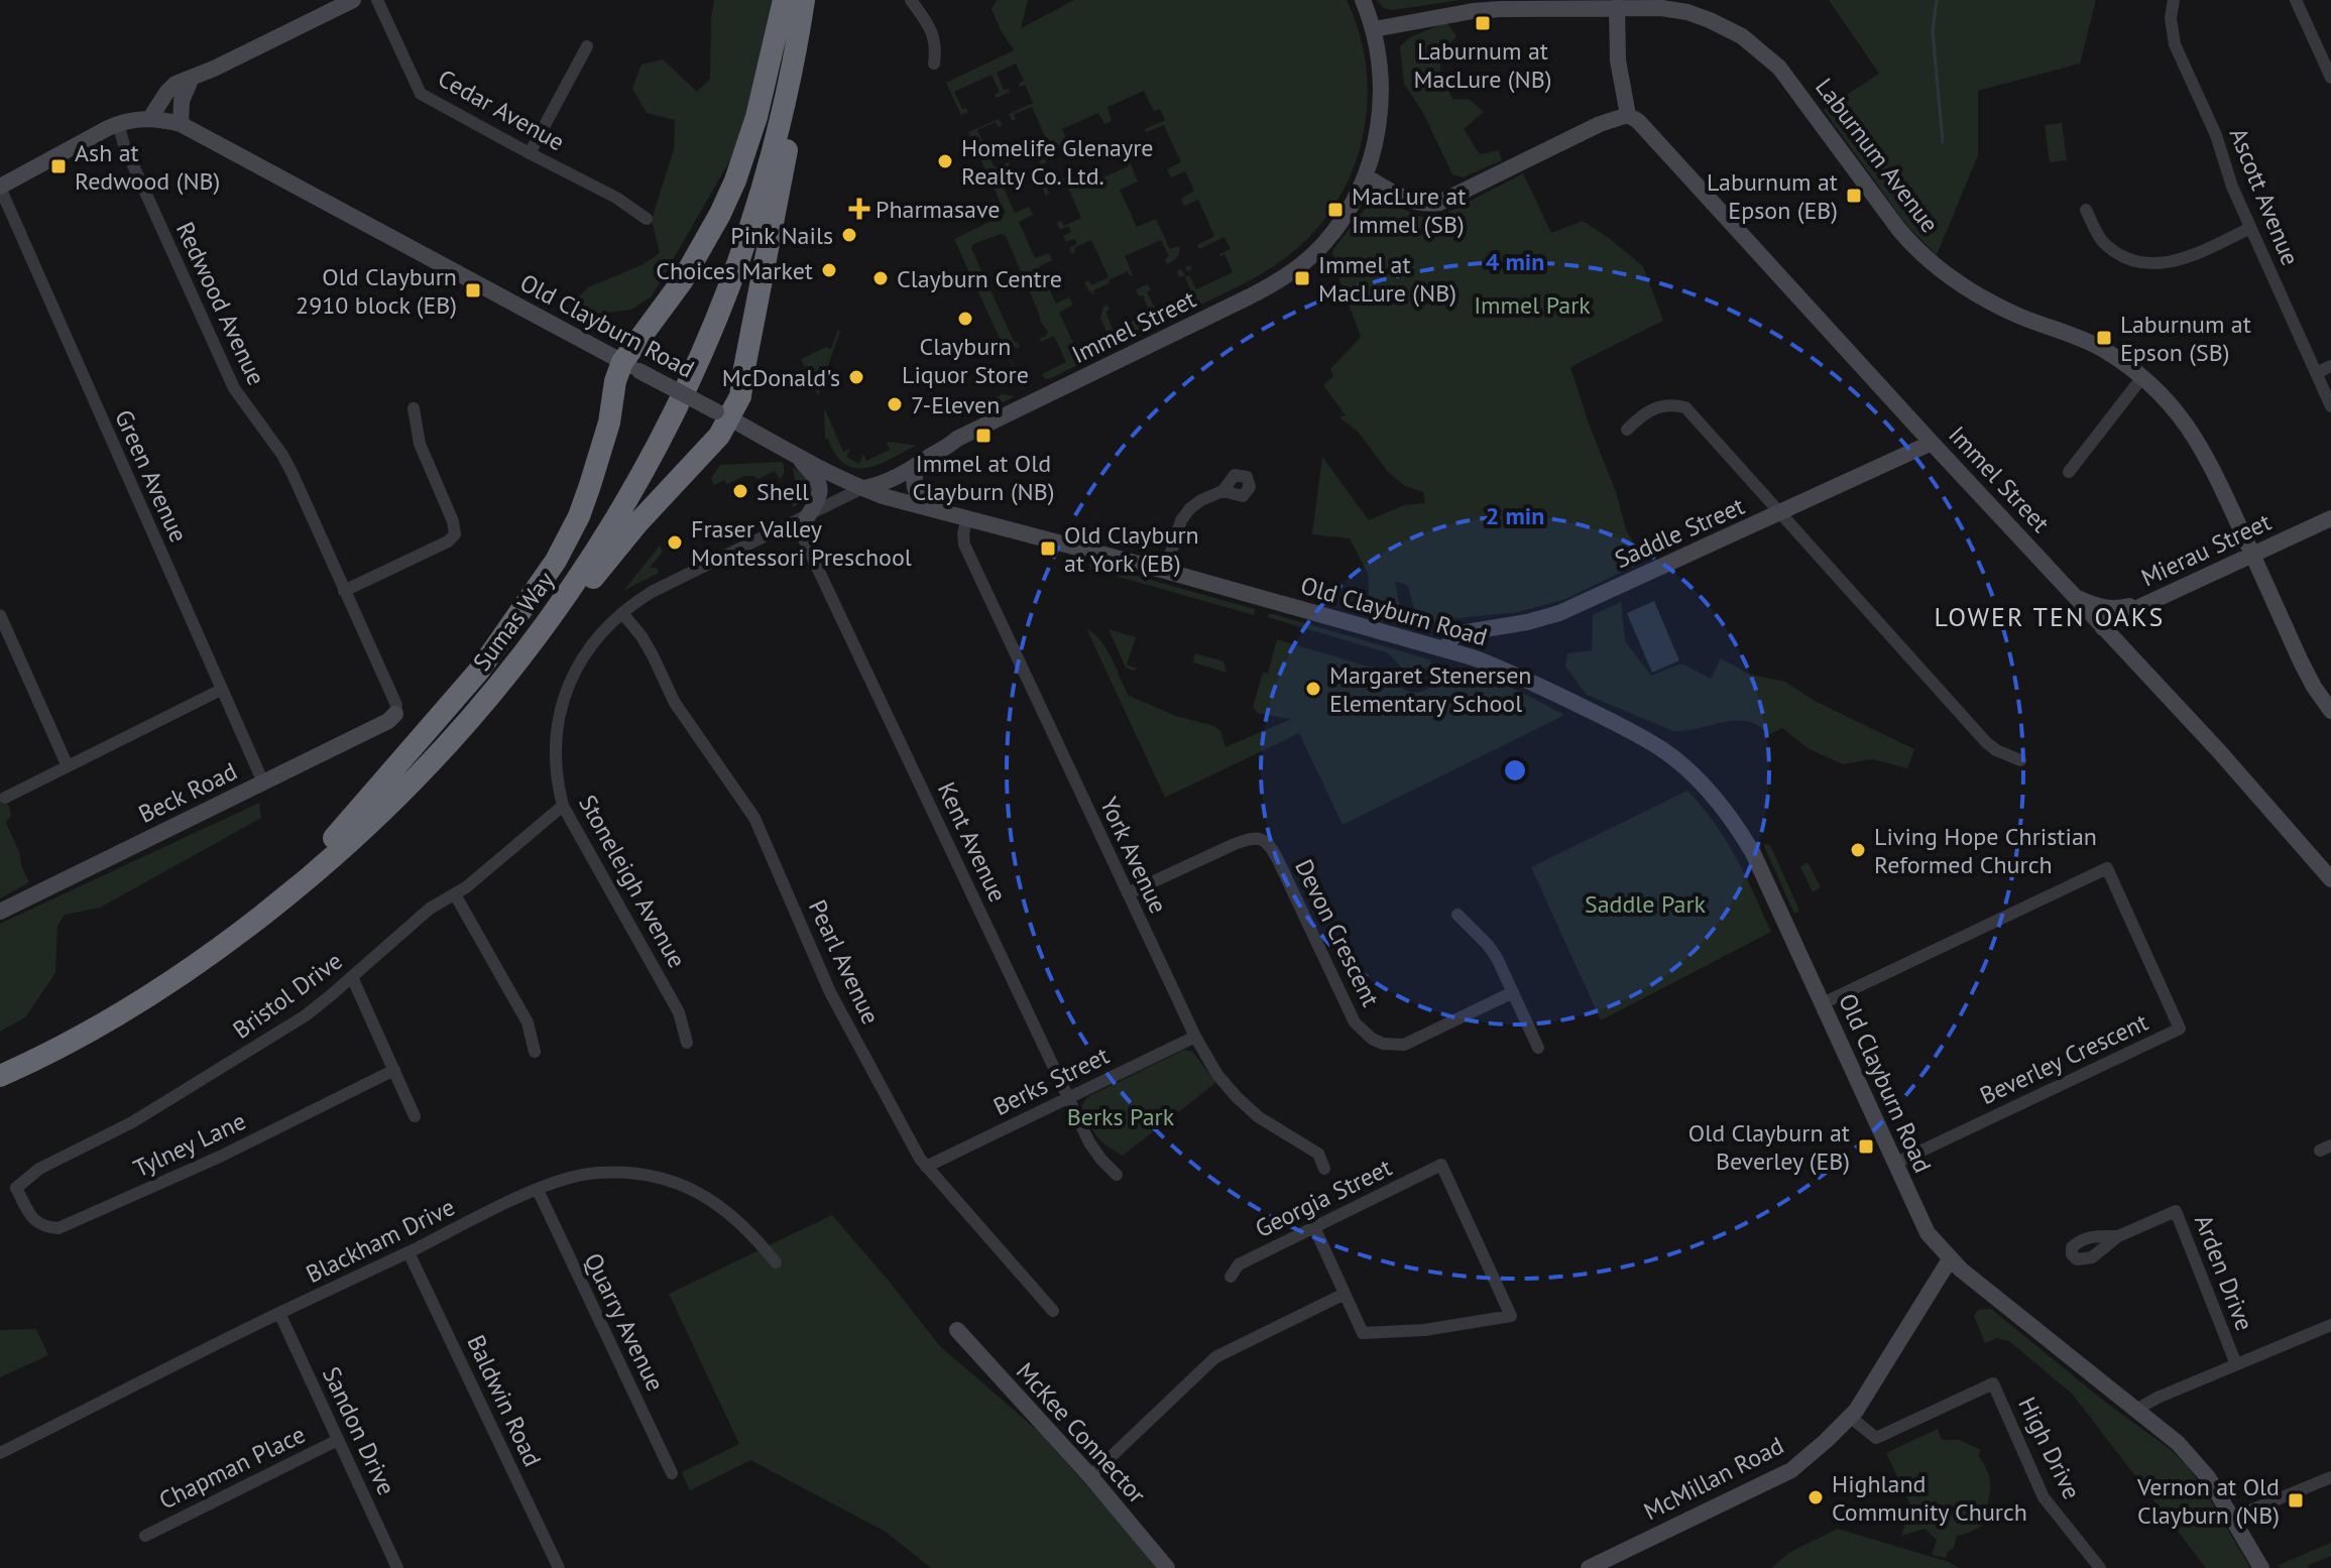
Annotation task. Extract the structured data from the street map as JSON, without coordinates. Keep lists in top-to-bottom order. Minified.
{"streets":{"highway":["Sumas Way"],"street":["Cedar Avenue","Laburnum Avenue","Ascott Avenue","Redwood Avenue","Old Clayburn Road","Immel Street","Green Avenue","Saddle Street","Mierau Street","Beck Road","Kent Avenue","York Avenue","Stoneleigh Avenue","Devon Crescent","Pearl Avenue","Bristol Drive","Beverley Crescent","Berks Street","Tylney Lane","Georgia Street","Blackham Drive","Arden Drive","Quarry Avenue","Baldwin Road","Sandon Drive","McKee Connector","High Drive","Chapman Place","McMillan Road"]},"crossings":[["Laburnum Avenue","Immel Street"],["Laburnum Avenue","Mierau Street"],["Redwood Avenue","Beck Road"],["Old Clayburn Road","Immel Street"],["Old Clayburn Road","Saddle Street"],["Old Clayburn Road","York Avenue"],["Old Clayburn Road","Beverley Crescent"],["Old Clayburn Road","McMillan Road"],["Immel Street","Saddle Street"],["Immel Street","Mierau Street"],["Immel Street","Kent Avenue"],["Immel Street","Stoneleigh Avenue"],["Immel Street","Pearl Avenue"],["Green Avenue","Beck Road"],["Kent Avenue","Berks Street"],["York Avenue","Devon Crescent"],["York Avenue","Berks Street"],["Stoneleigh Avenue","Pearl Avenue"],["Stoneleigh Avenue","Bristol Drive"],["Pearl Avenue","Berks Street"],["Bristol Drive","Tylney Lane"],["Blackham Drive","Quarry Avenue"],["Blackham Drive","Baldwin Road"],["Blackham Drive","Sandon Drive"],["Sandon Drive","Chapman Place"],["High Drive","McMillan Road"]],"districts":["LOWER TEN OAKS"],"parks":["Immel Park","Saddle Park","Berks Park"],"places":{"transit":["Laburnum at MacLure (NB)","Ash at Redwood (NB)","Laburnum at Epson (EB)","MacLure at Immel (SB)","Immel at MacLure (NB)","Old Clayburn 2910 block (EB)","Laburnum at Epson (SB)","Immel at Old Clayburn (NB)","Old Clayburn at York (EB)","Old Clayburn at Beverley (EB)","Vernon at Old Clayburn (NB)"],"other":["Homelife Glenayre Realty Co. Ltd.","Pink Nails","Choices Market","Clayburn Centre","Clayburn Liquor Store","McDonald's","7-Eleven","Shell","Fraser Valley Montessori Preschool","Margaret Stenersen Elementary School","Living Hope Christian Reformed Church","Highland Community Church"],"health":["Pharmasave"]},"rings":["4 min","2 min"]}
